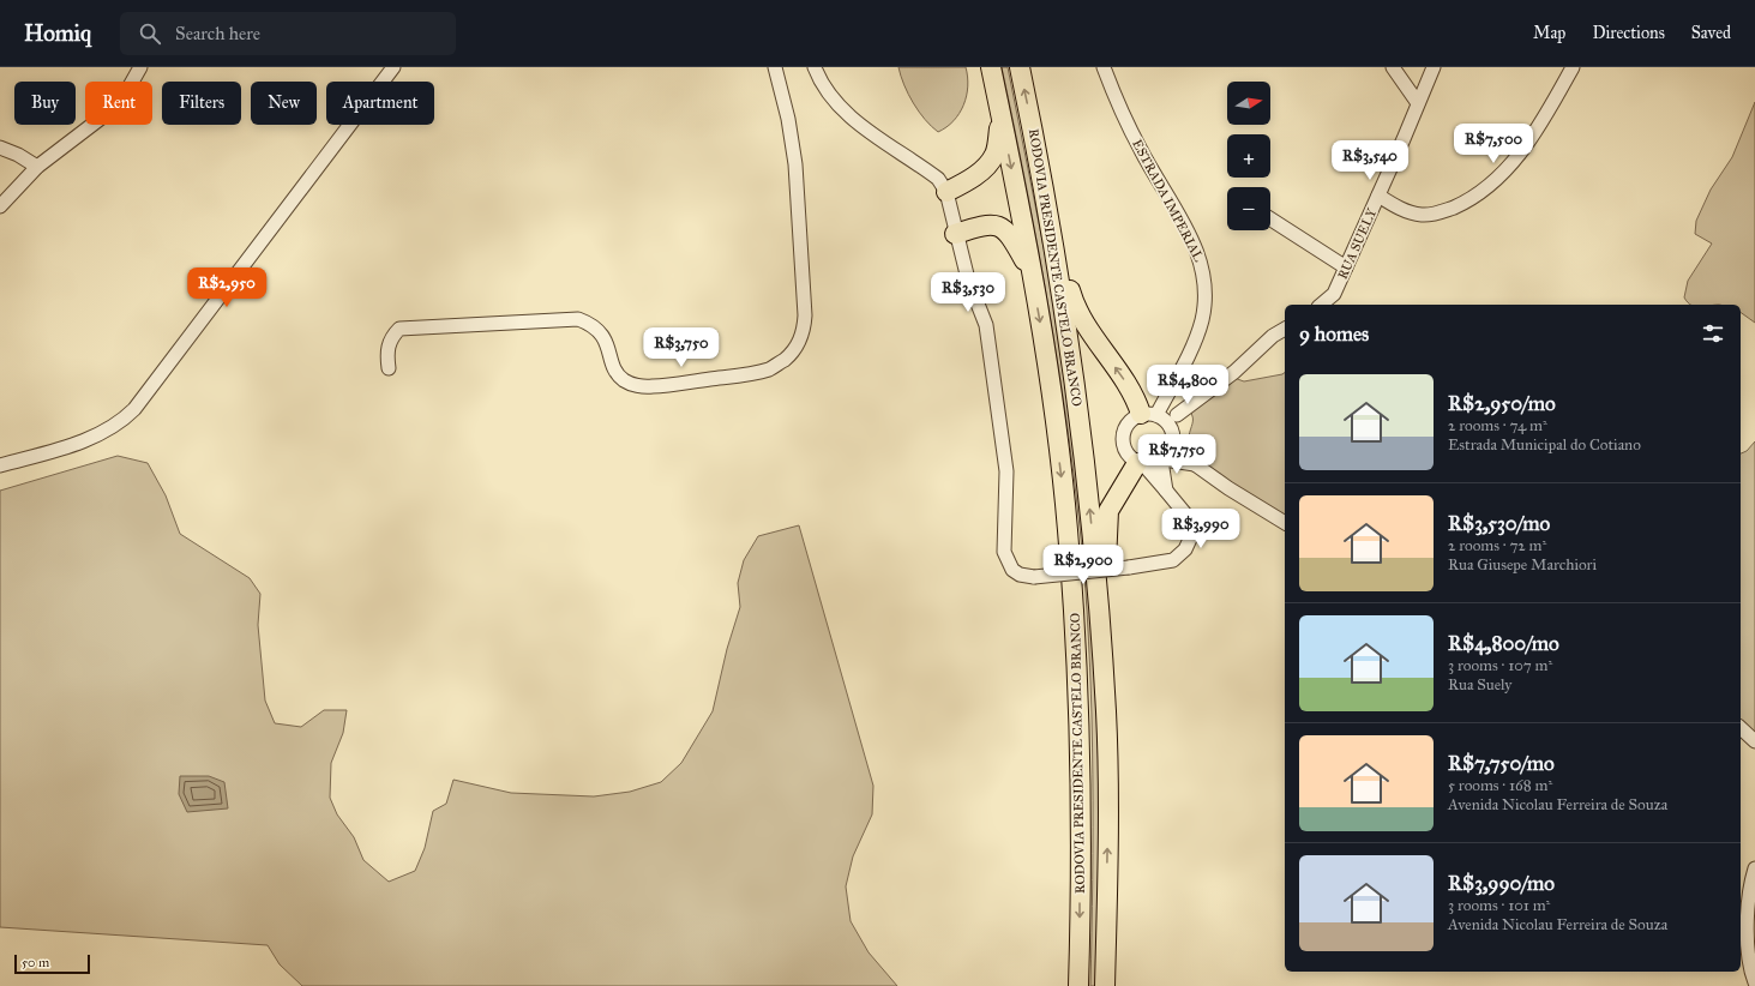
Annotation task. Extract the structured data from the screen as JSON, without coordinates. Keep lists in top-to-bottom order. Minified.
{"streets":{"highway":["RODOVIA PRESIDENTE CASTELO BRANCO"],"street":["ESTRADA IMPERIAL","RUA SUELY"]},"scale_bar":"50 m","north":"right","page":{"header":"Homiq","search":"Search here","nav":["Map","Directions","Saved"],"map_buttons":["+","−"],"chip":["Buy","Rent","Filters","New","Apartment"],"price":["R$7,500","R$3,540","R$2,950","R$3,530","R$3,750","R$4,800","R$7,750","R$3,990","R$2,900"],"heading":"9 homes","list":[{"name":"R$2,950/mo","note":"2 rooms · 74 m² · Estrada Municipal do Cotiano"},{"name":"R$3,530/mo","note":"2 rooms · 72 m² · Rua Giusepe Marchiori"},{"name":"R$4,800/mo","note":"3 rooms · 107 m² · Rua Suely"},{"name":"R$7,750/mo","note":"5 rooms · 168 m² · Avenida Nicolau Ferreira de Souza"},{"name":"R$3,990/mo","note":"3 rooms · 101 m² · Avenida Nicolau Ferreira de Souza"}],"scale":"50 m"}}
